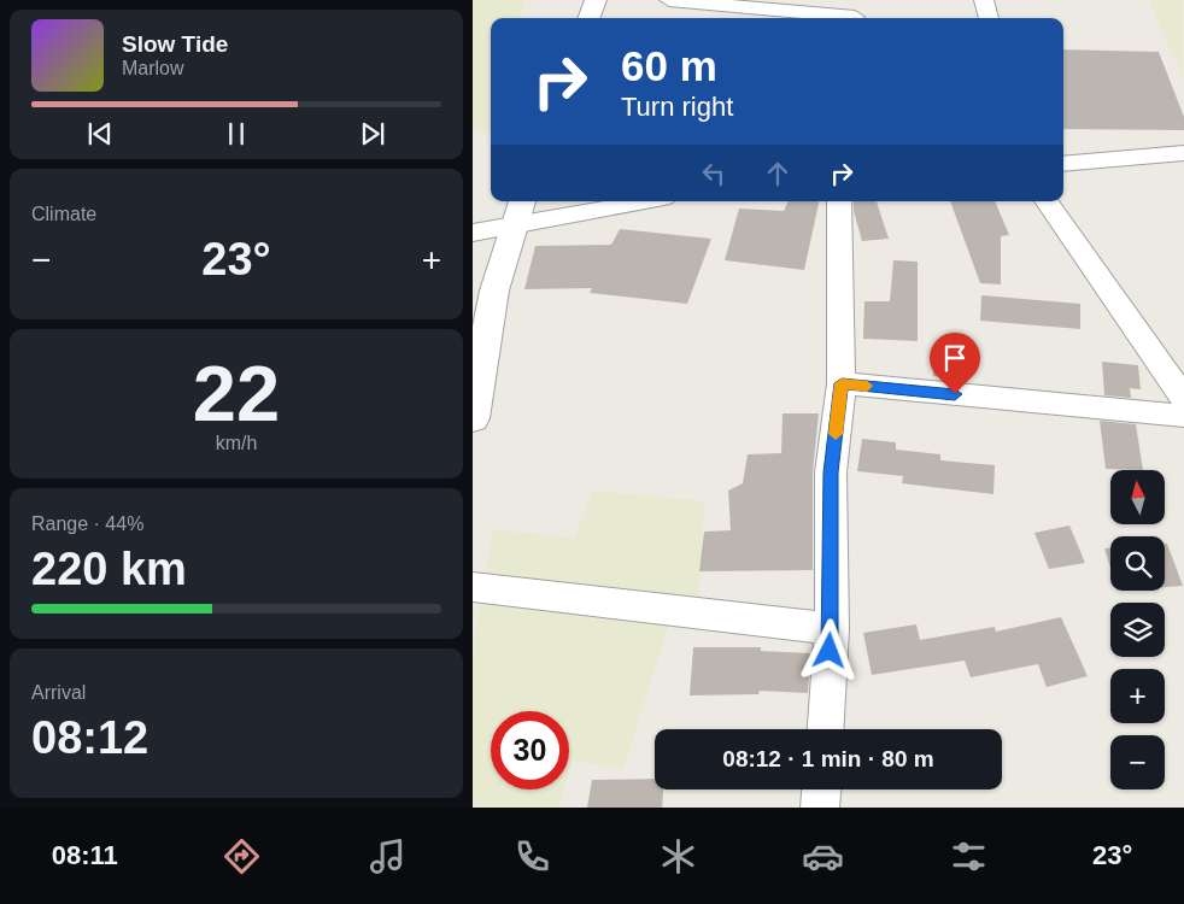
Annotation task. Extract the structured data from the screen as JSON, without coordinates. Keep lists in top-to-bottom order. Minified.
{"north":"top","page":{"turn":["60 m","Turn right"],"song":["Slow Tide","Marlow"],"tile":["Climate",["22","km/h"],["Range · 44%","220 km"],["Arrival","08:12"]],"heat":["−","23°","+"],"map_buttons":["+","−"],"limit":"30","trip":"08:12 · 1 min · 80 m","tabs":["08:11","23°"]}}
